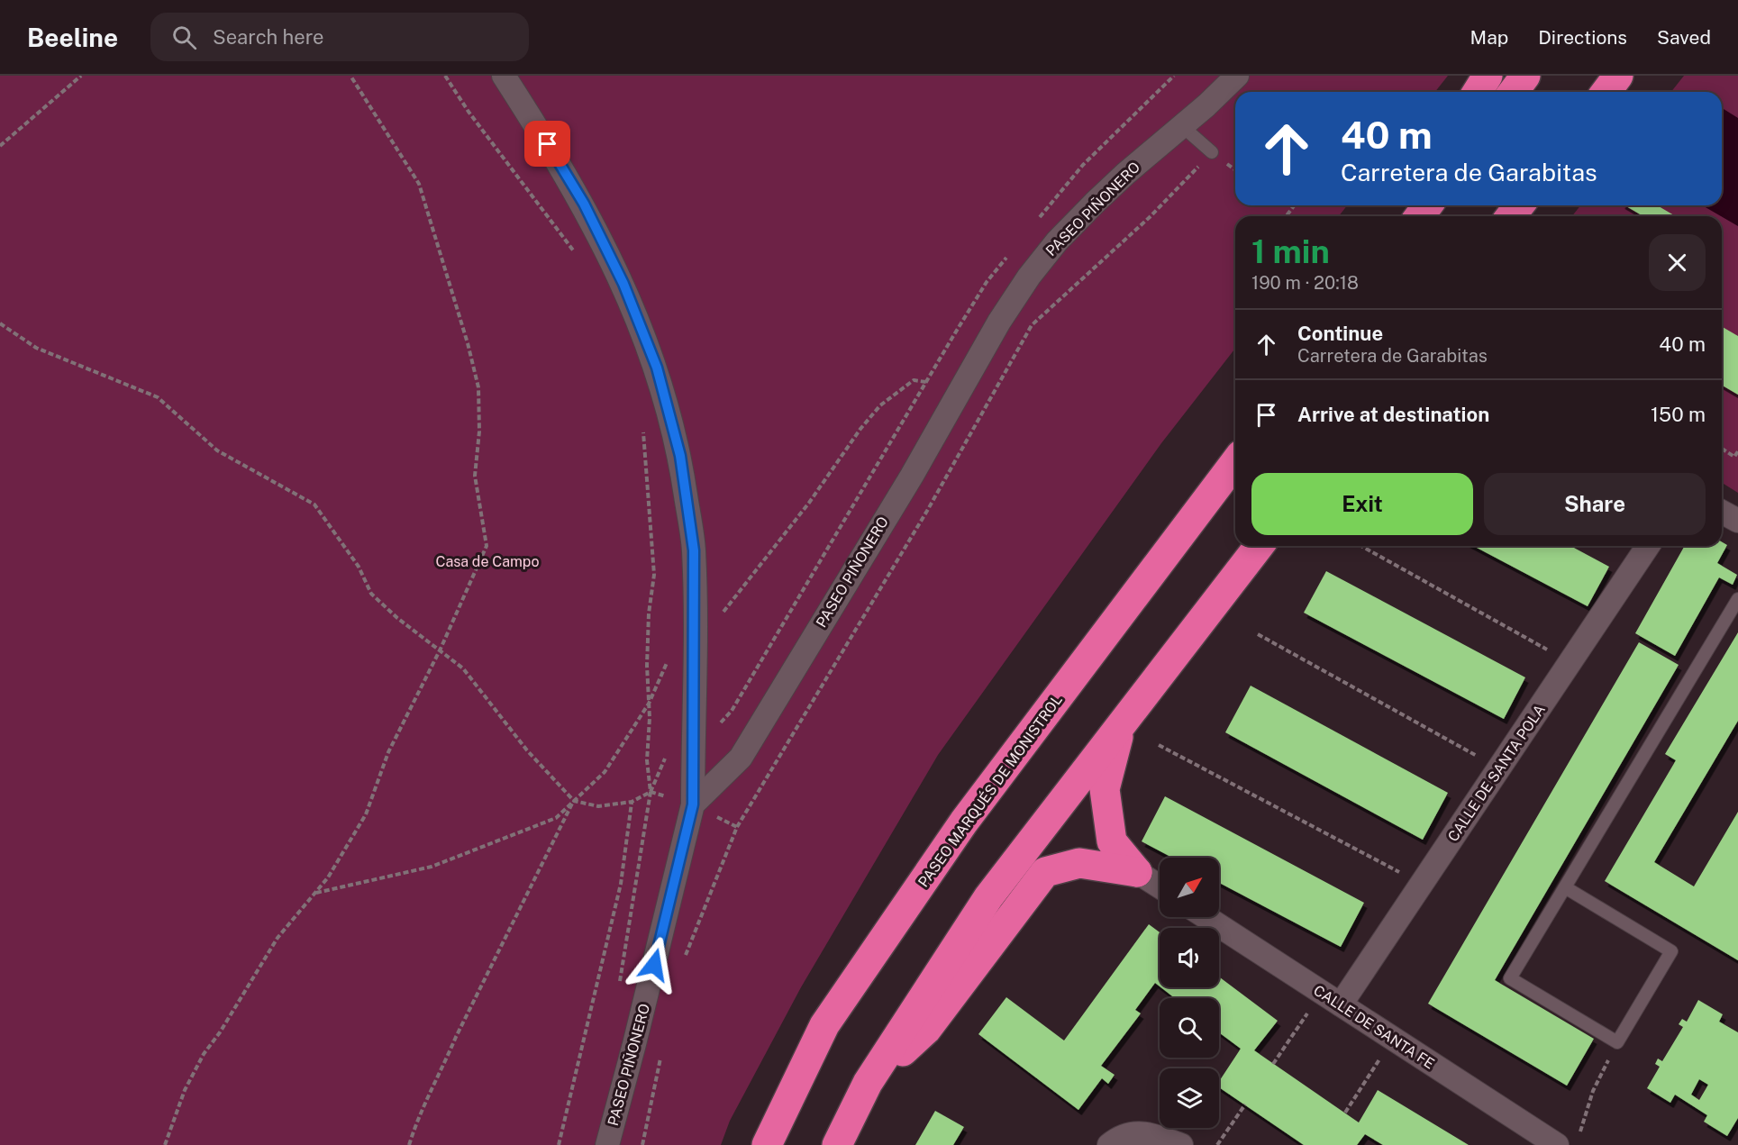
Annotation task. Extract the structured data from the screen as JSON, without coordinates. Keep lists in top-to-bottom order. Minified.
{"streets":{"highway":["PASEO MARQUÉS DE MONISTROL"],"street":["PASEO PIÑONERO","CALLE DE SANTA POLA","CALLE DE SANTA FE"]},"crossings":[["CALLE DE SANTA POLA","CALLE DE SANTA FE"]],"parks":["Casa de Campo"],"north":"top right","page":{"header":"Beeline","search":"Search here","nav":["Map","Directions","Saved"],"turn":["40 m","Carretera de Garabitas"],"heading":["1 min","190 m · 20:18"],"list":[{"name":"Continue","note":"Carretera de Garabitas","value":"40 m"},{"name":"Arrive at destination","value":"150 m"}],"buttons":["Exit","Share"]}}
